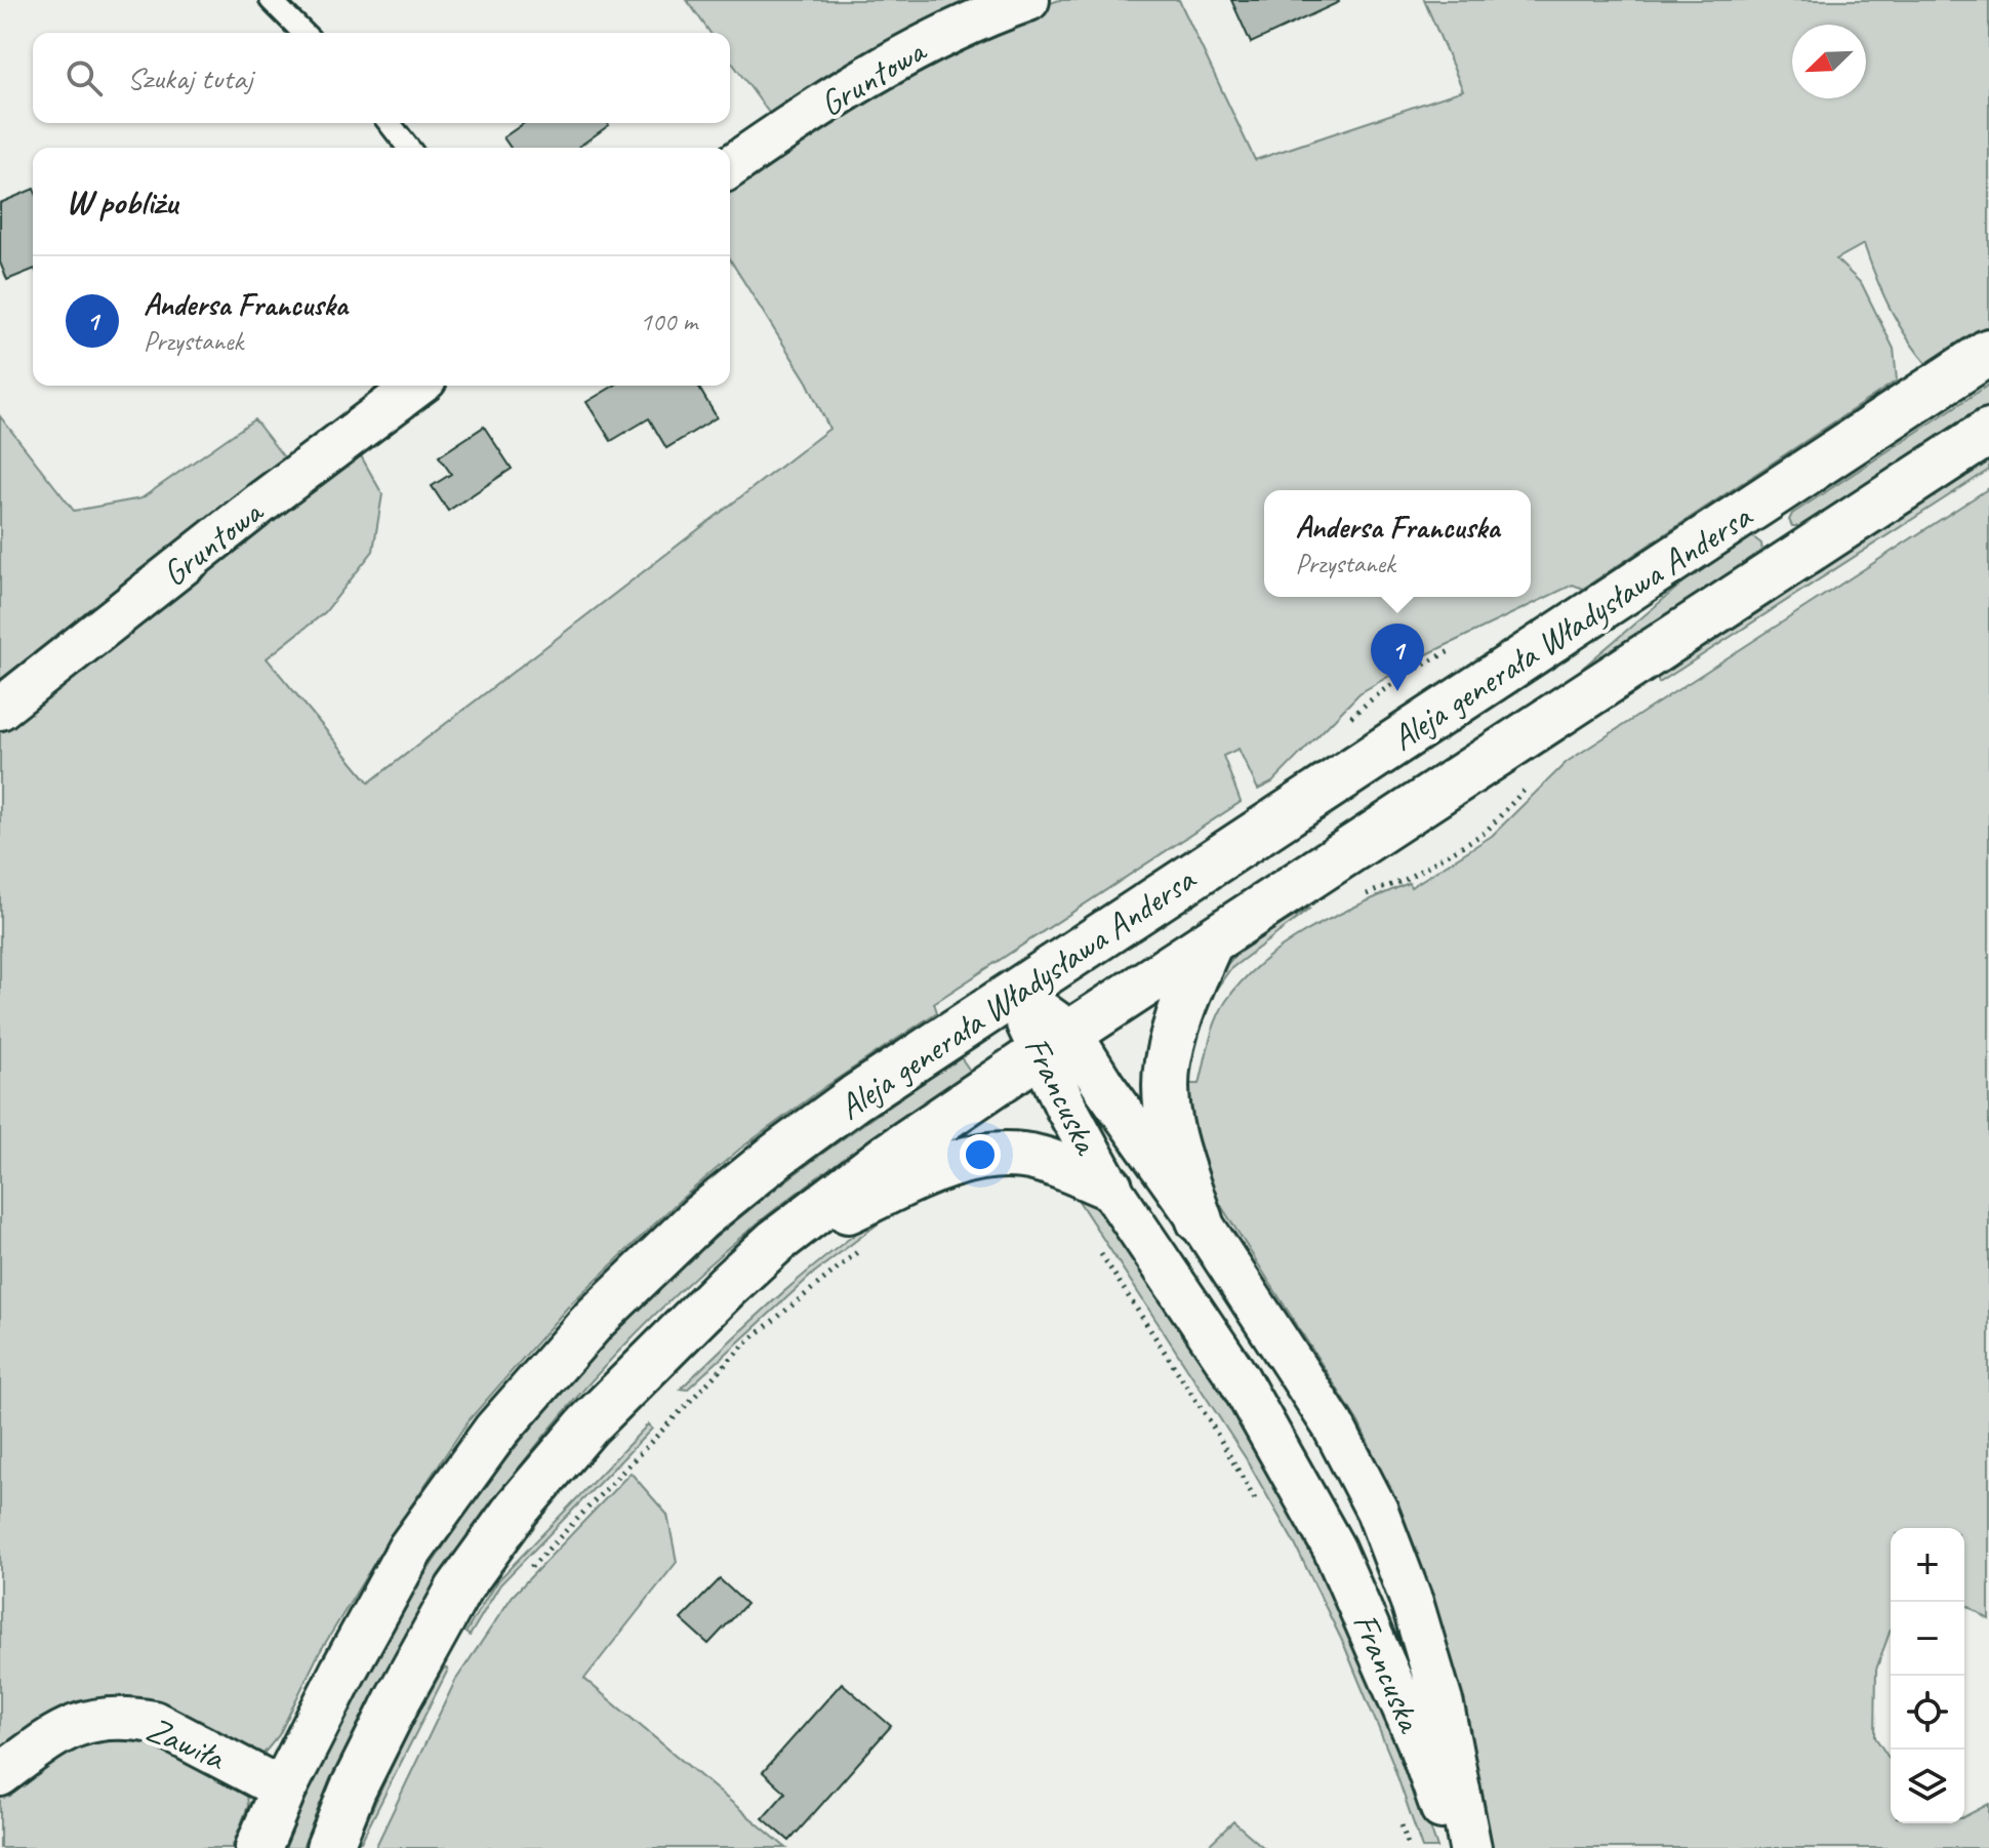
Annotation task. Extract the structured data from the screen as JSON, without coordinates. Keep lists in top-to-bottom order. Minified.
{"streets":{"main road":["Aleja generała Władysława Andersa"],"street":["Gruntowa","Francuska","Zawiła"]},"crossings":[["Aleja generała Władysława Andersa","Francuska"],["Aleja generała Władysława Andersa","Zawiła"]],"north":"bottom left","page":{"search":"Szukaj tutaj","heading":"W pobliżu","list":[{"mark":"1","name":"Andersa Francuska","note":"Przystanek","value":"100 m"}],"popup":["Andersa Francuska","Przystanek"],"pins":"1","map_buttons":["+","−"]}}
